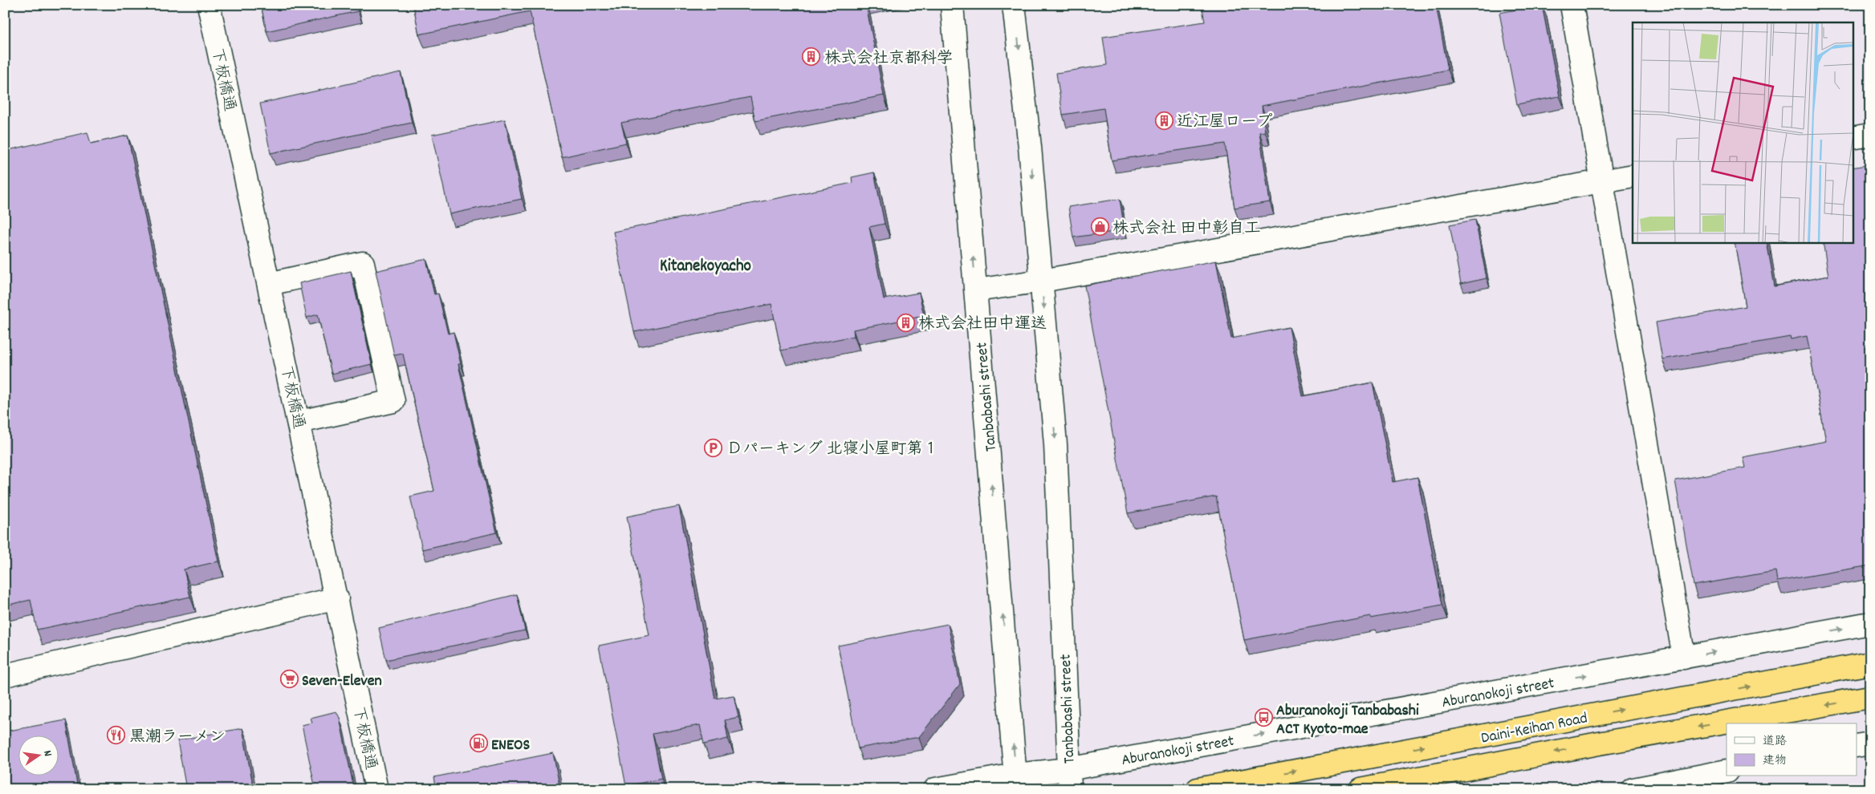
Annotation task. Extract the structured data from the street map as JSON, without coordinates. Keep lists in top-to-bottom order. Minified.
{"streets":{"highway":["Daini-Keihan Road"],"street":["下板橋通","Tanbabashi street","Aburanokoji street"]},"crossings":[["Tanbabashi street","Aburanokoji street"]],"one_way":["Aburanokoji street"],"districts":["Kitanekoyacho"],"places":{"building":["株式会社京都科学","近江屋ロープ","株式会社田中運送"],"shop":["株式会社 田中彰自工"],"parking":["Ｄパーキング 北寝小屋町第１"],"supermarket":["Seven-Eleven"],"bus stop":["Aburanokoji Tanbabashi ACT Kyoto-mae"],"restaurant":["黒潮ラーメン"],"fuel station":["ENEOS"]},"legend":["道路","建物"],"north":"right"}
